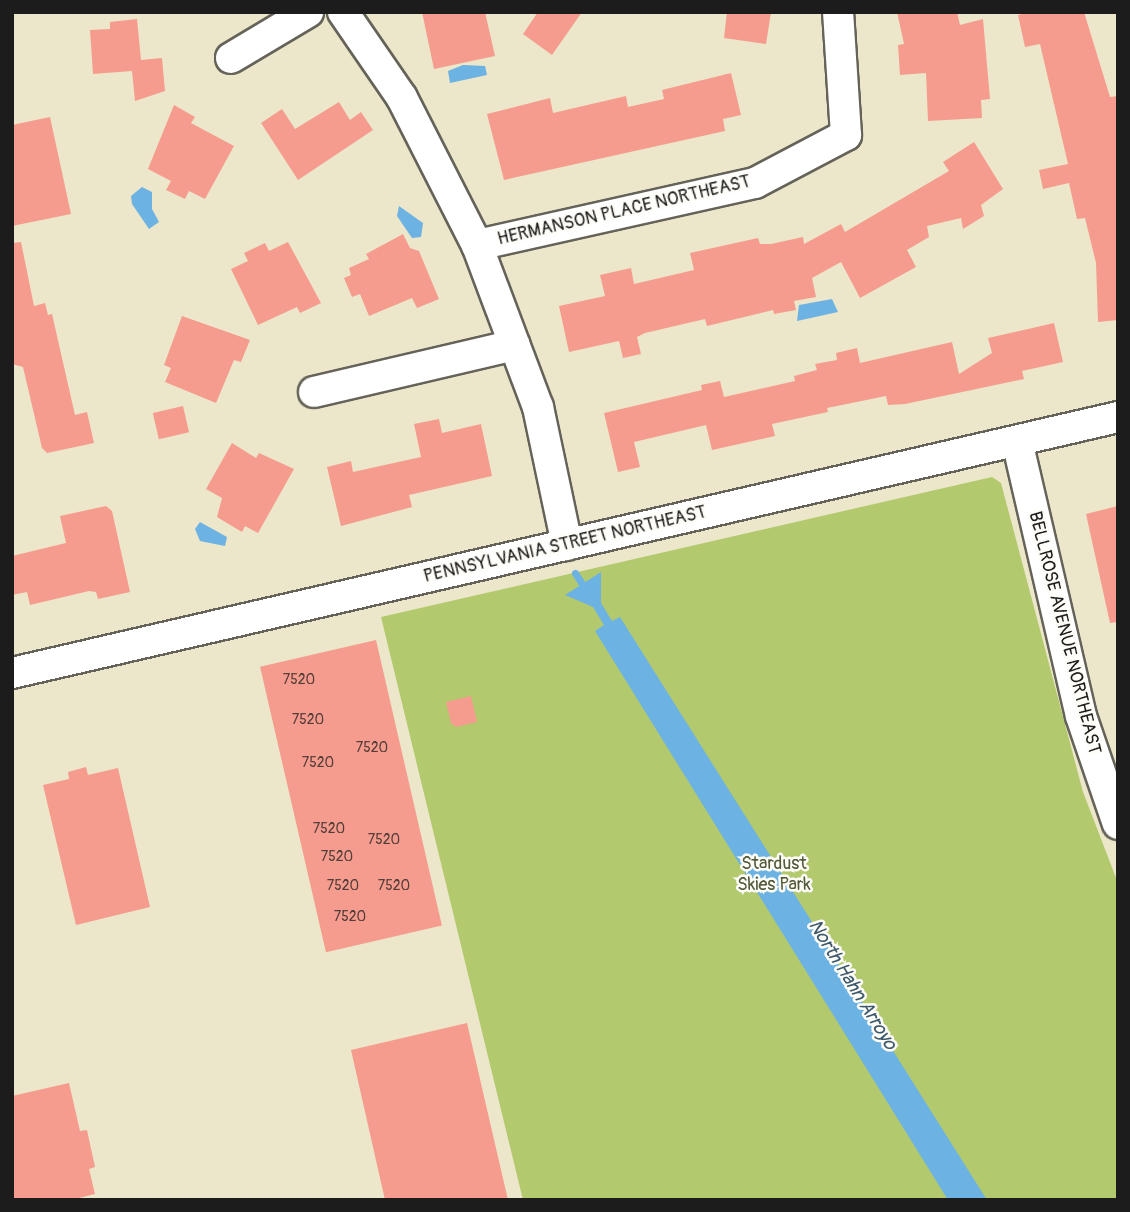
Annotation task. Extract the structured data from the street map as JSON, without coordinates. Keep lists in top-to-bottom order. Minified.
{"streets":{"street":["HERMANSON PLACE NORTHEAST","PENNSYLVANIA STREET NORTHEAST","BELLROSE AVENUE NORTHEAST"]},"crossings":[["PENNSYLVANIA STREET NORTHEAST","BELLROSE AVENUE NORTHEAST"]],"water":["North Hahn Arroyo"],"parks":["Stardust Skies Park"],"house_numbers":["7520","7520","7520","7520","7520","7520","7520","7520","7520","7520"]}
